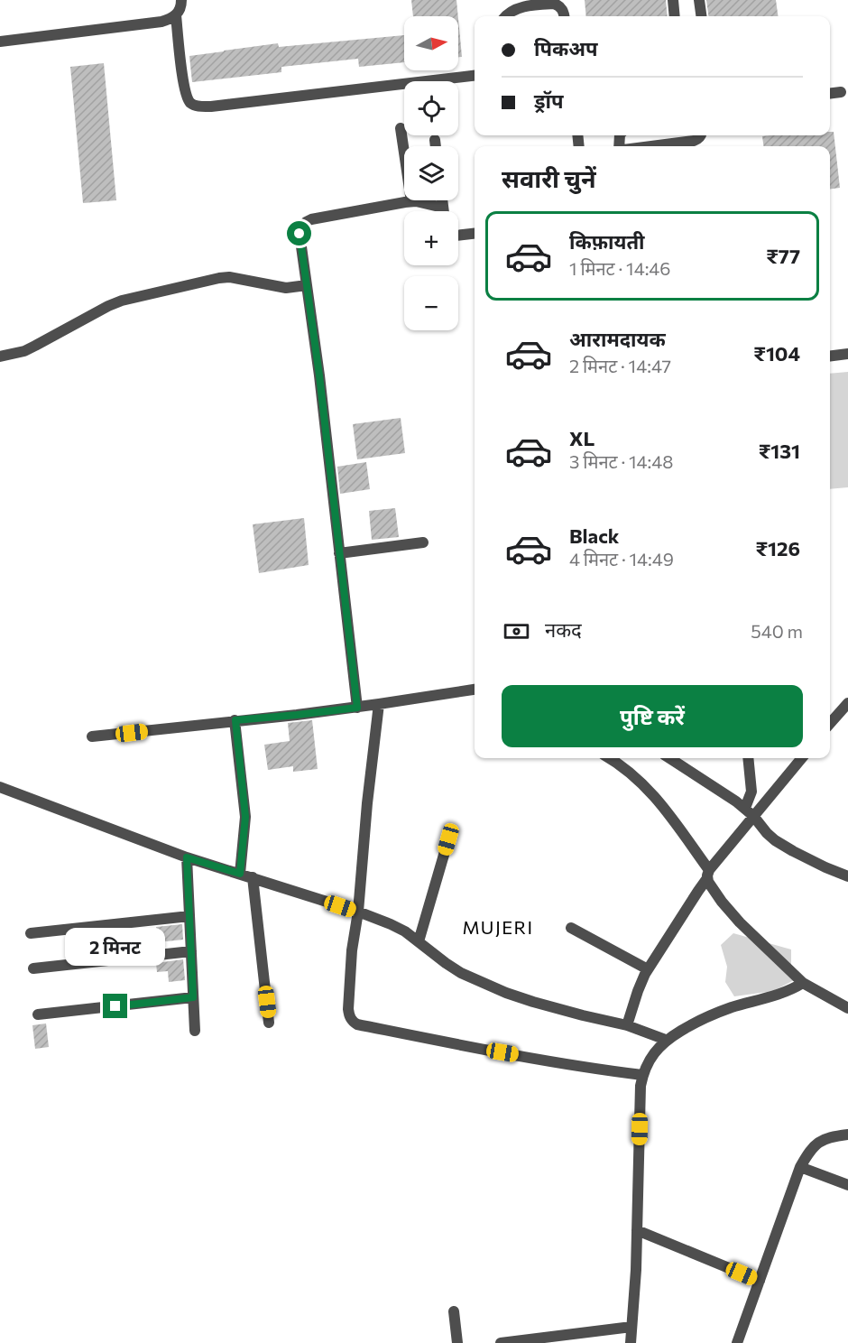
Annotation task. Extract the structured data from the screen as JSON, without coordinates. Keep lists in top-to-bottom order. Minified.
{"districts":["MUJERI"],"north":"right","page":{"map_buttons":["+","−"],"banner":["पिकअप","ड्रॉप"],"heading":"सवारी चुनें","list":[{"name":"किफ़ायती","note":"1 मिनट · 14:46","value":"₹77"},{"name":"आरामदायक","note":"2 मिनट · 14:47","value":"₹104"},{"name":"XL","note":"3 मिनट · 14:48","value":"₹131"},{"name":"Black","note":"4 मिनट · 14:49","value":"₹126"}],"pay":["नकद","540 m"],"buttons":"पुष्टि करें","bubble":"2 मिनट"}}
